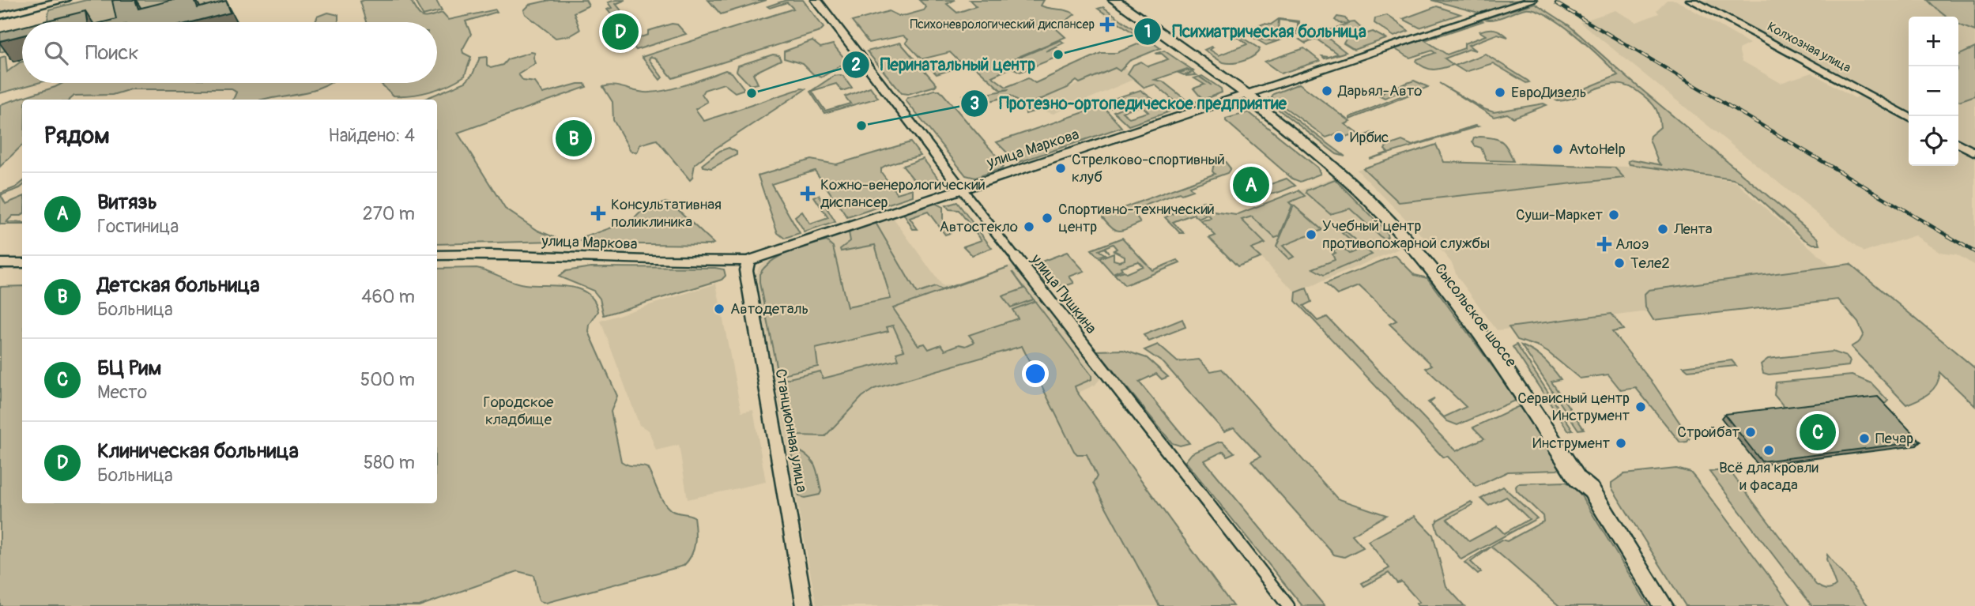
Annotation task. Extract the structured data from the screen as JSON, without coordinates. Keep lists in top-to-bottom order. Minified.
{"streets":{"main road":["Сысольское шоссе"],"street":["Колхозная улица","улица Маркова","улица Пушкина","Станционная улица"]},"crossings":[["улица Маркова","улица Пушкина"],["улица Маркова","Сысольское шоссе"],["улица Маркова","Станционная улица"]],"parks":["Городское кладбище"],"places":{"health":["Психоневрологический диспансер","Кожно-венерологический диспансер","Консультативная поликлиника","Алоэ"],"other":["Психиатрическая больница","Дарьял-Авто","ЕвроДизель","Перинатальный центр","Протезно-ортопедическое предприятие","Ирбис","AvtoHelp","Стрелково-спортивный клуб","Суши-Маркет","Спортивно-технический центр","Автостекло","Лента","Учебный центр противопожарной службы","Теле2","Автодеталь","Сервисный центр Инструмент","Стройбат","Печар","Инструмент","Всё для кровли и фасада"]},"page":{"pins":["D","B","A","C"],"map_buttons":["+","−"],"search":"Поиск","heading":["Рядом","Найдено: 4"],"list":[{"mark":"A","name":"Витязь","note":"Гостиница","value":"270 m"},{"mark":"B","name":"Детская больница","note":"Больница","value":"460 m"},{"mark":"C","name":"БЦ Рим","note":"Место","value":"500 m"},{"mark":"D","name":"Клиническая больница","note":"Больница","value":"580 m"}]}}
